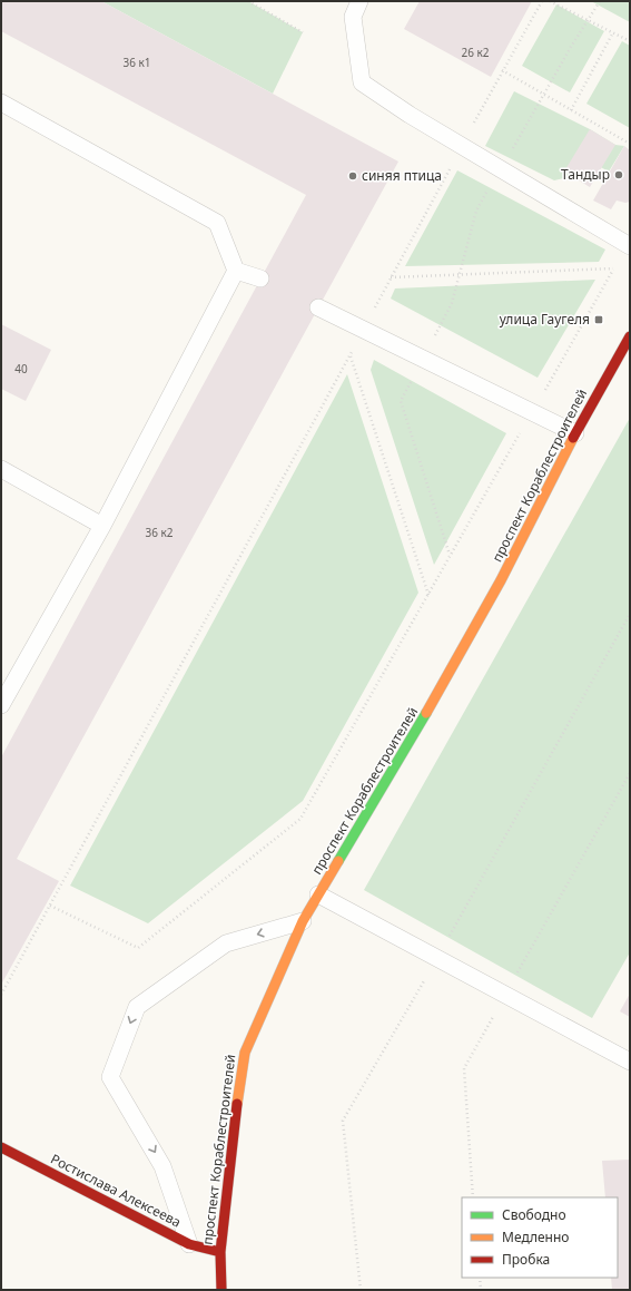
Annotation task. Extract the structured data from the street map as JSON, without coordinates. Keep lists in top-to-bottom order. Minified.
{"streets":{"street":["проспект Кораблестроителей","Ростислава Алексеева"]},"crossings":[["проспект Кораблестроителей","Ростислава Алексеева"]],"places":{"other":["Тандыр","синяя птица"],"transit":["улица Гаугеля"]},"house_numbers":["26 к2","36 к1","40","36 к2"],"legend":["Свободно","Медленно","Пробка"]}
